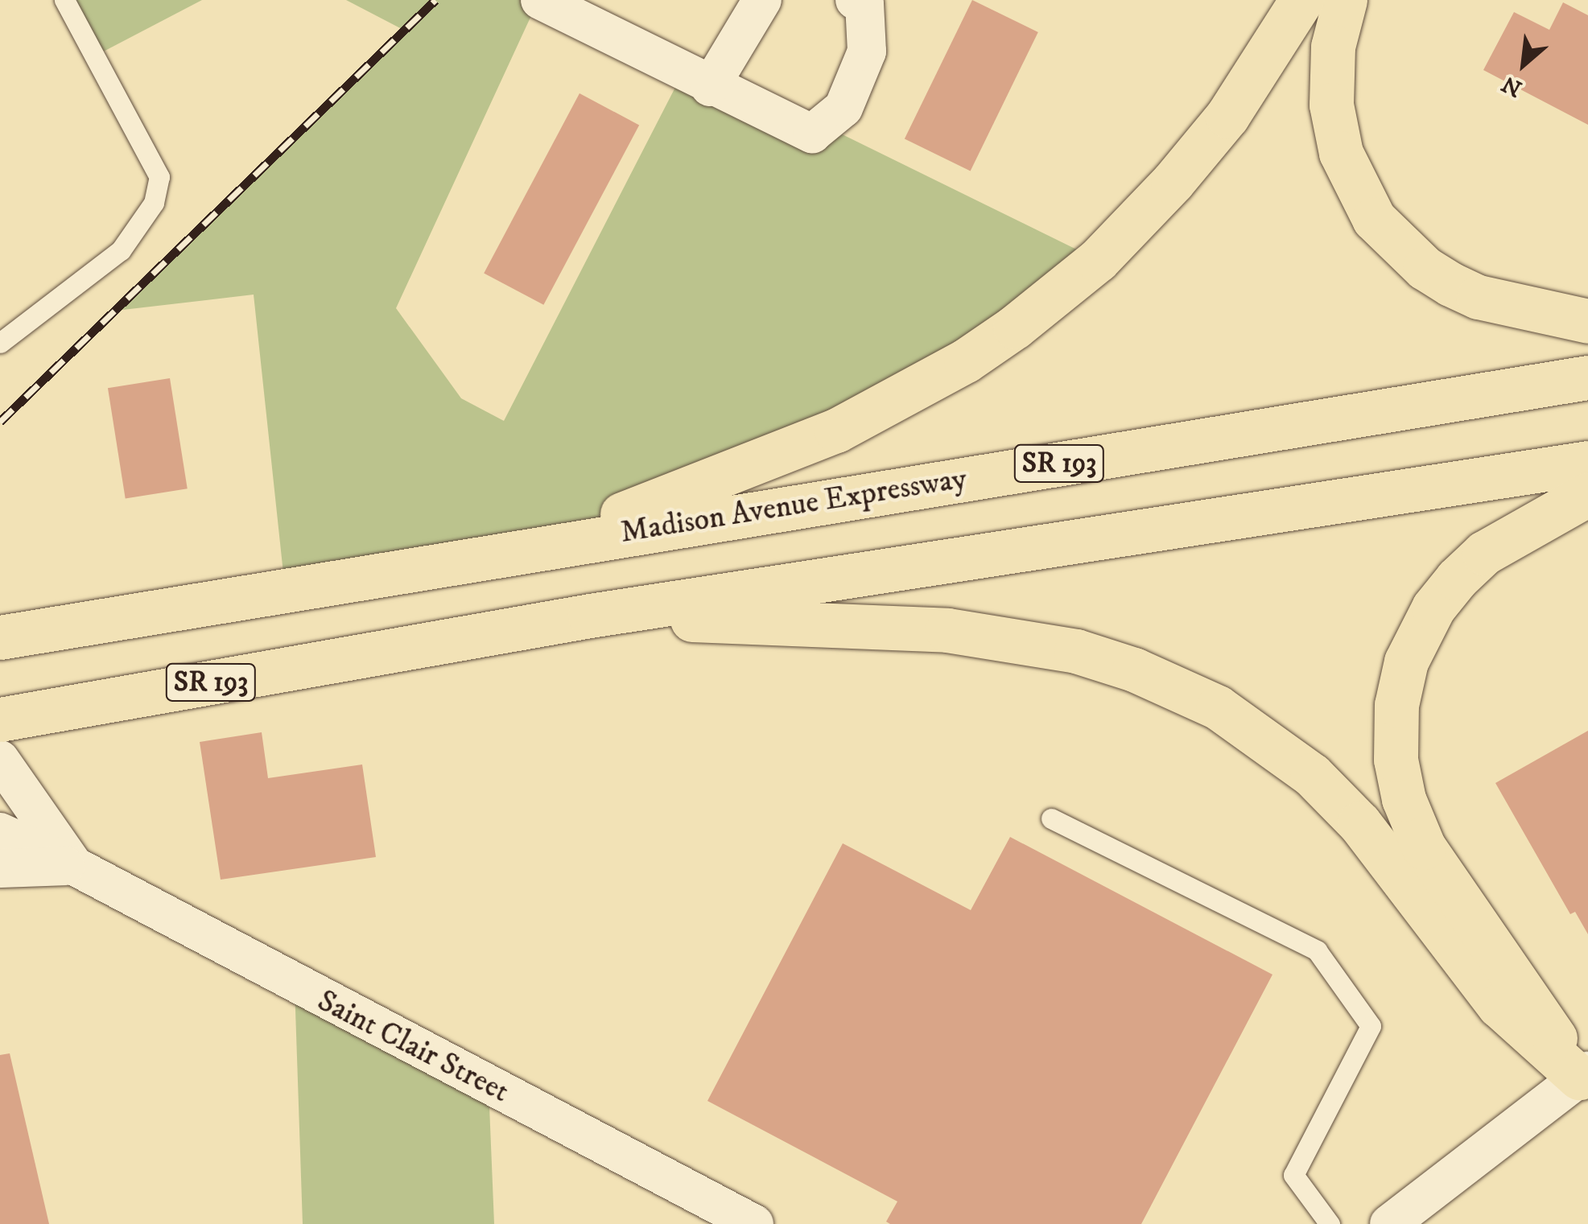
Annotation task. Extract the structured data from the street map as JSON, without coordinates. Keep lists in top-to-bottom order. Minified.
{"streets":{"highway":["SR 193","Madison Avenue Expressway"],"street":["Saint Clair Street"]},"north":"bottom left"}
